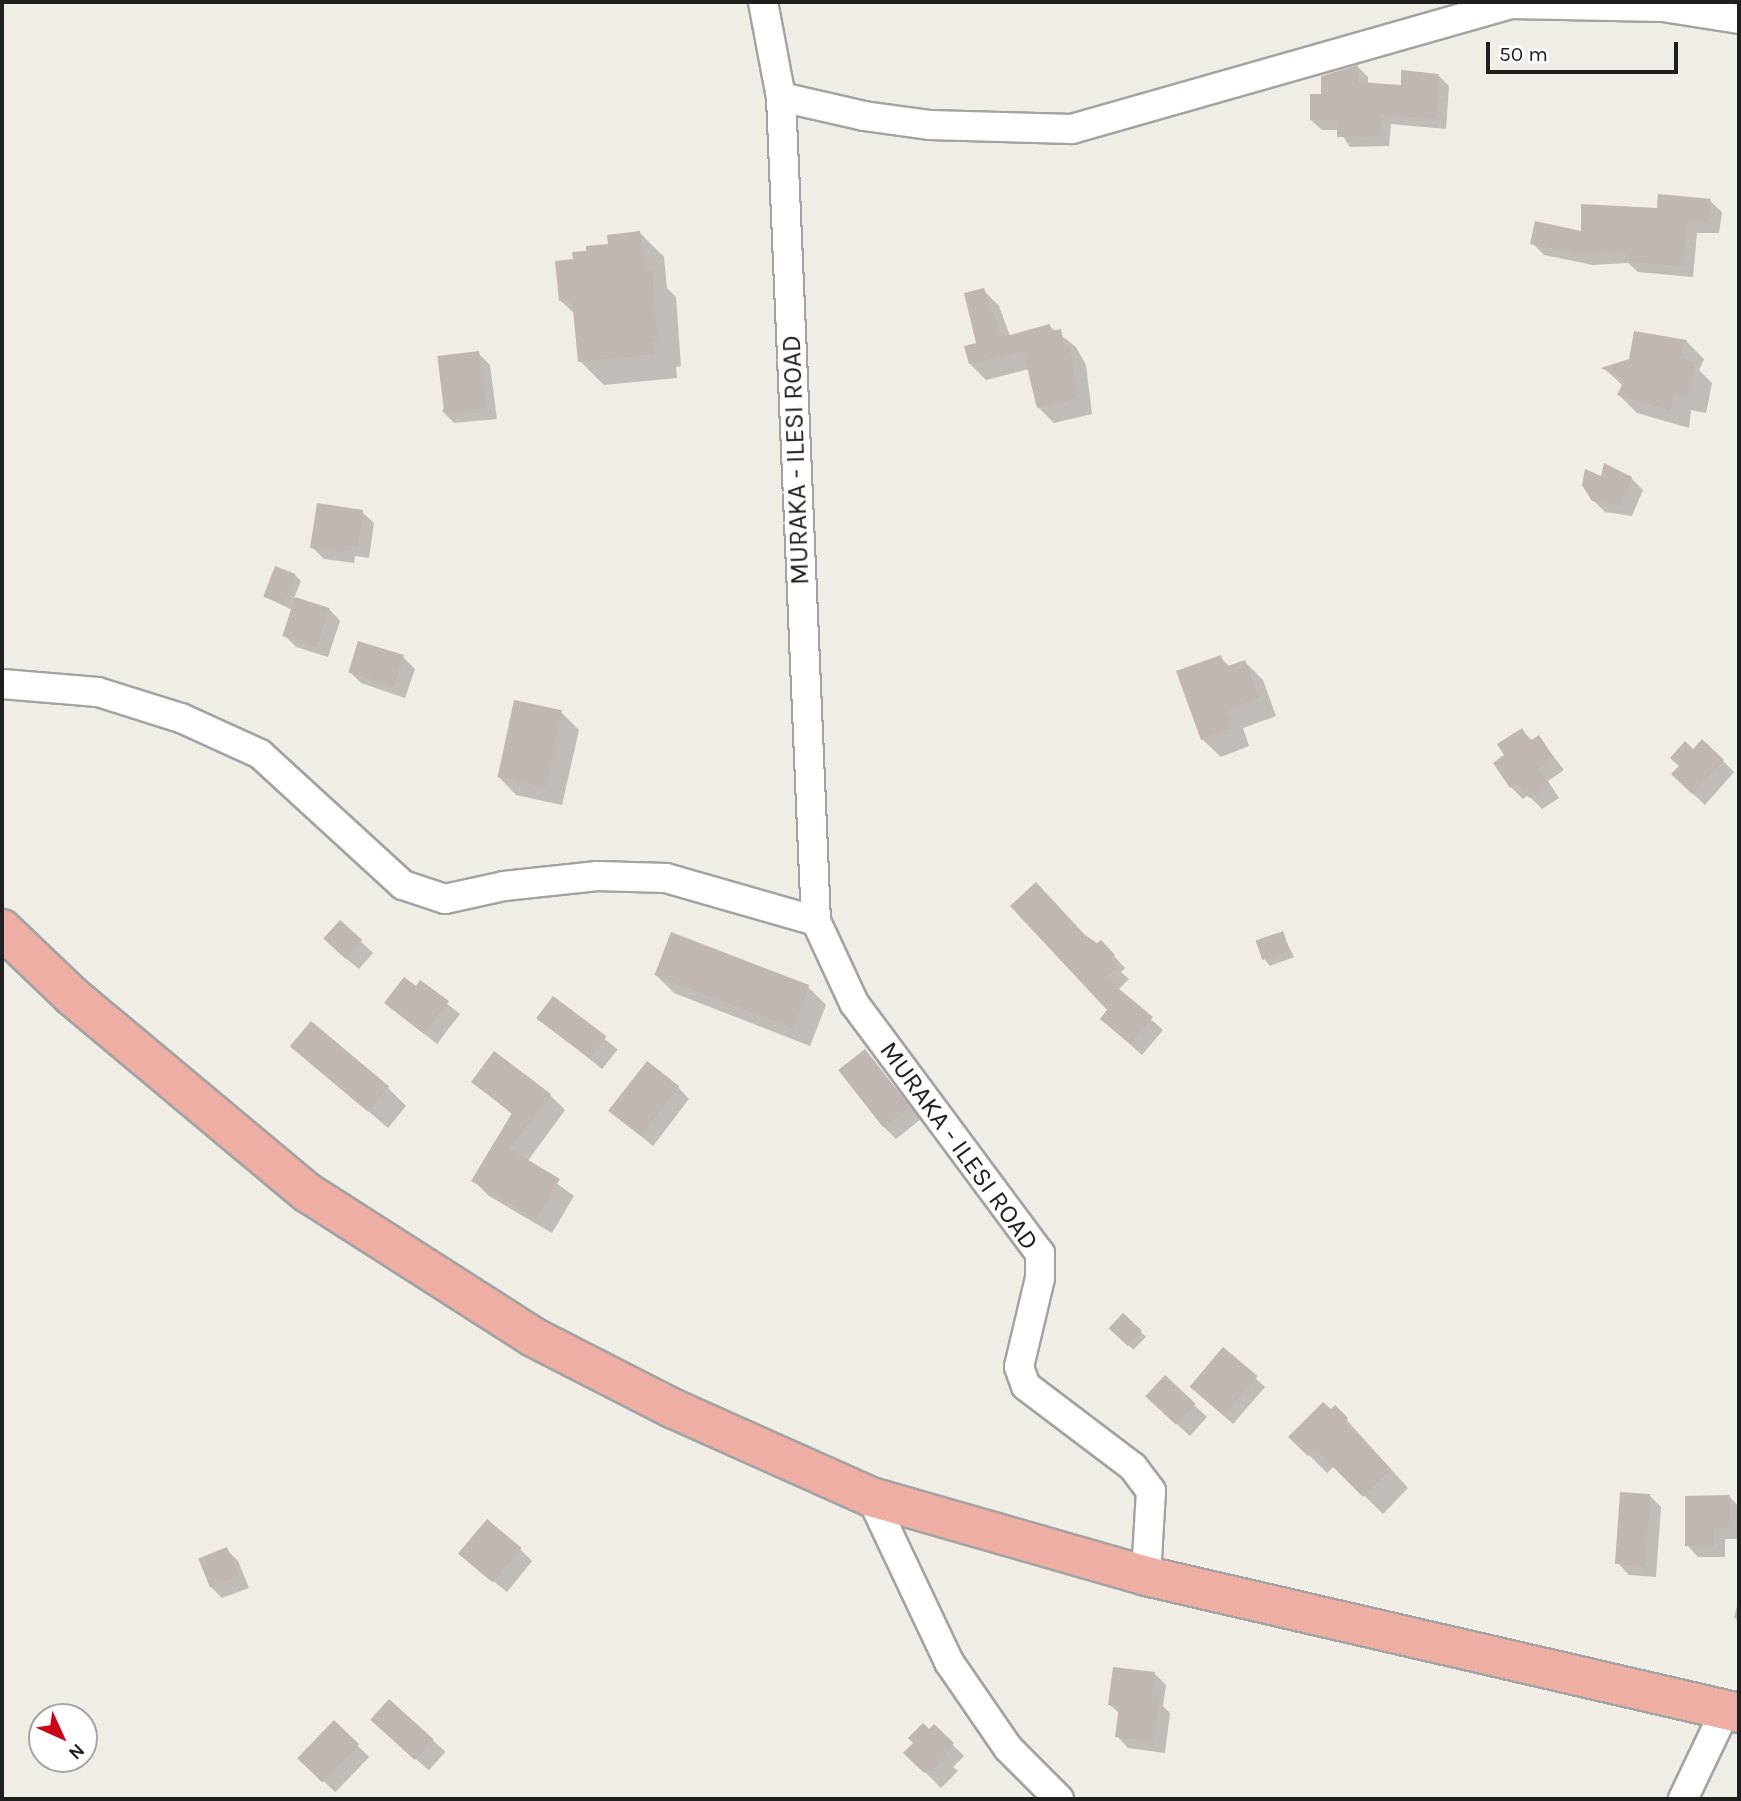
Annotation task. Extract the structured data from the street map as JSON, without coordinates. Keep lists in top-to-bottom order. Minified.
{"streets":{"street":["MURAKA - ILESI ROAD"]},"scale_bar":"50 m","north":"bottom right"}
